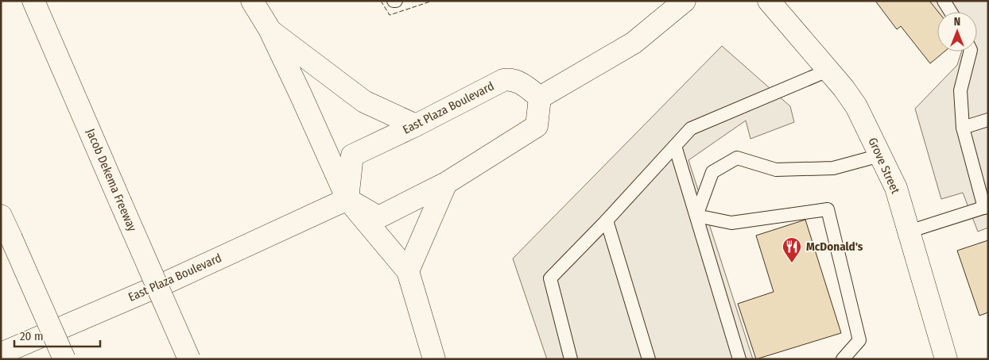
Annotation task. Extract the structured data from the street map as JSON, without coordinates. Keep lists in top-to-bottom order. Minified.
{"streets":{"main road":["East Plaza Boulevard","Grove Street","Jacob Dekema Freeway"]},"places":{"restaurant":["McDonald's"]},"scale_bar":"20 m","north":"top"}
